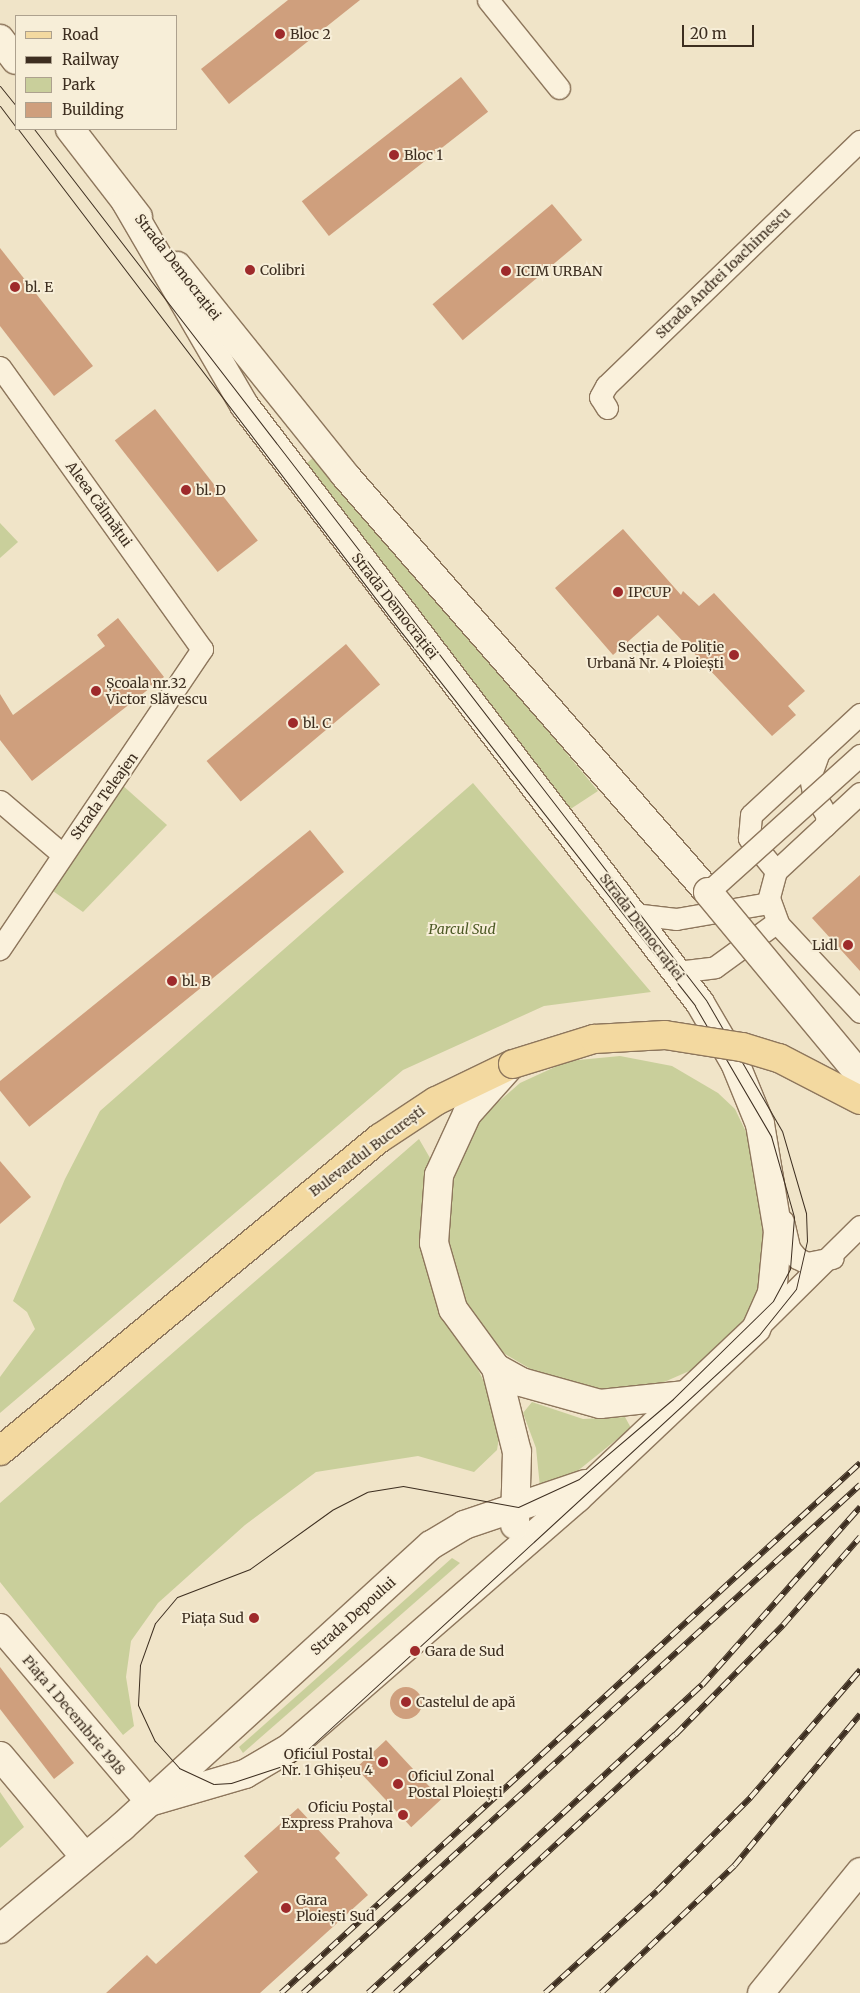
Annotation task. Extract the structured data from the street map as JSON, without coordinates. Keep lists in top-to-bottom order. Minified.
{"streets":{"main road":["Strada Democrației","Bulevardul București","Strada Depoului"],"street":["Strada Andrei Ioachimescu","Aleea Călmățui","Strada Teleajen","Piața 1 Decembrie 1918"]},"crossings":[["Strada Democrației","Strada Depoului"],["Aleea Călmățui","Strada Teleajen"],["Strada Depoului","Piața 1 Decembrie 1918"]],"parks":["Parcul Sud"],"places":["Bloc 2","Bloc 1","Colibri","ICIM URBAN","bl. E","bl. D","IPCUP","Secția de Poliție Urbană Nr. 4 Ploiești","Școala nr.32 Victor Slăvescu","bl. C","Lidl","bl. B","Piața Sud","Gara de Sud","Castelul de apă","Oficiul Postal Nr. 1 Ghișeu 4","Oficiul Zonal Postal Ploiești","Oficiu Poștal Express Prahova","Gara Ploiești Sud"],"legend":["Road","Railway","Park","Building"],"scale_bar":"20 m"}
